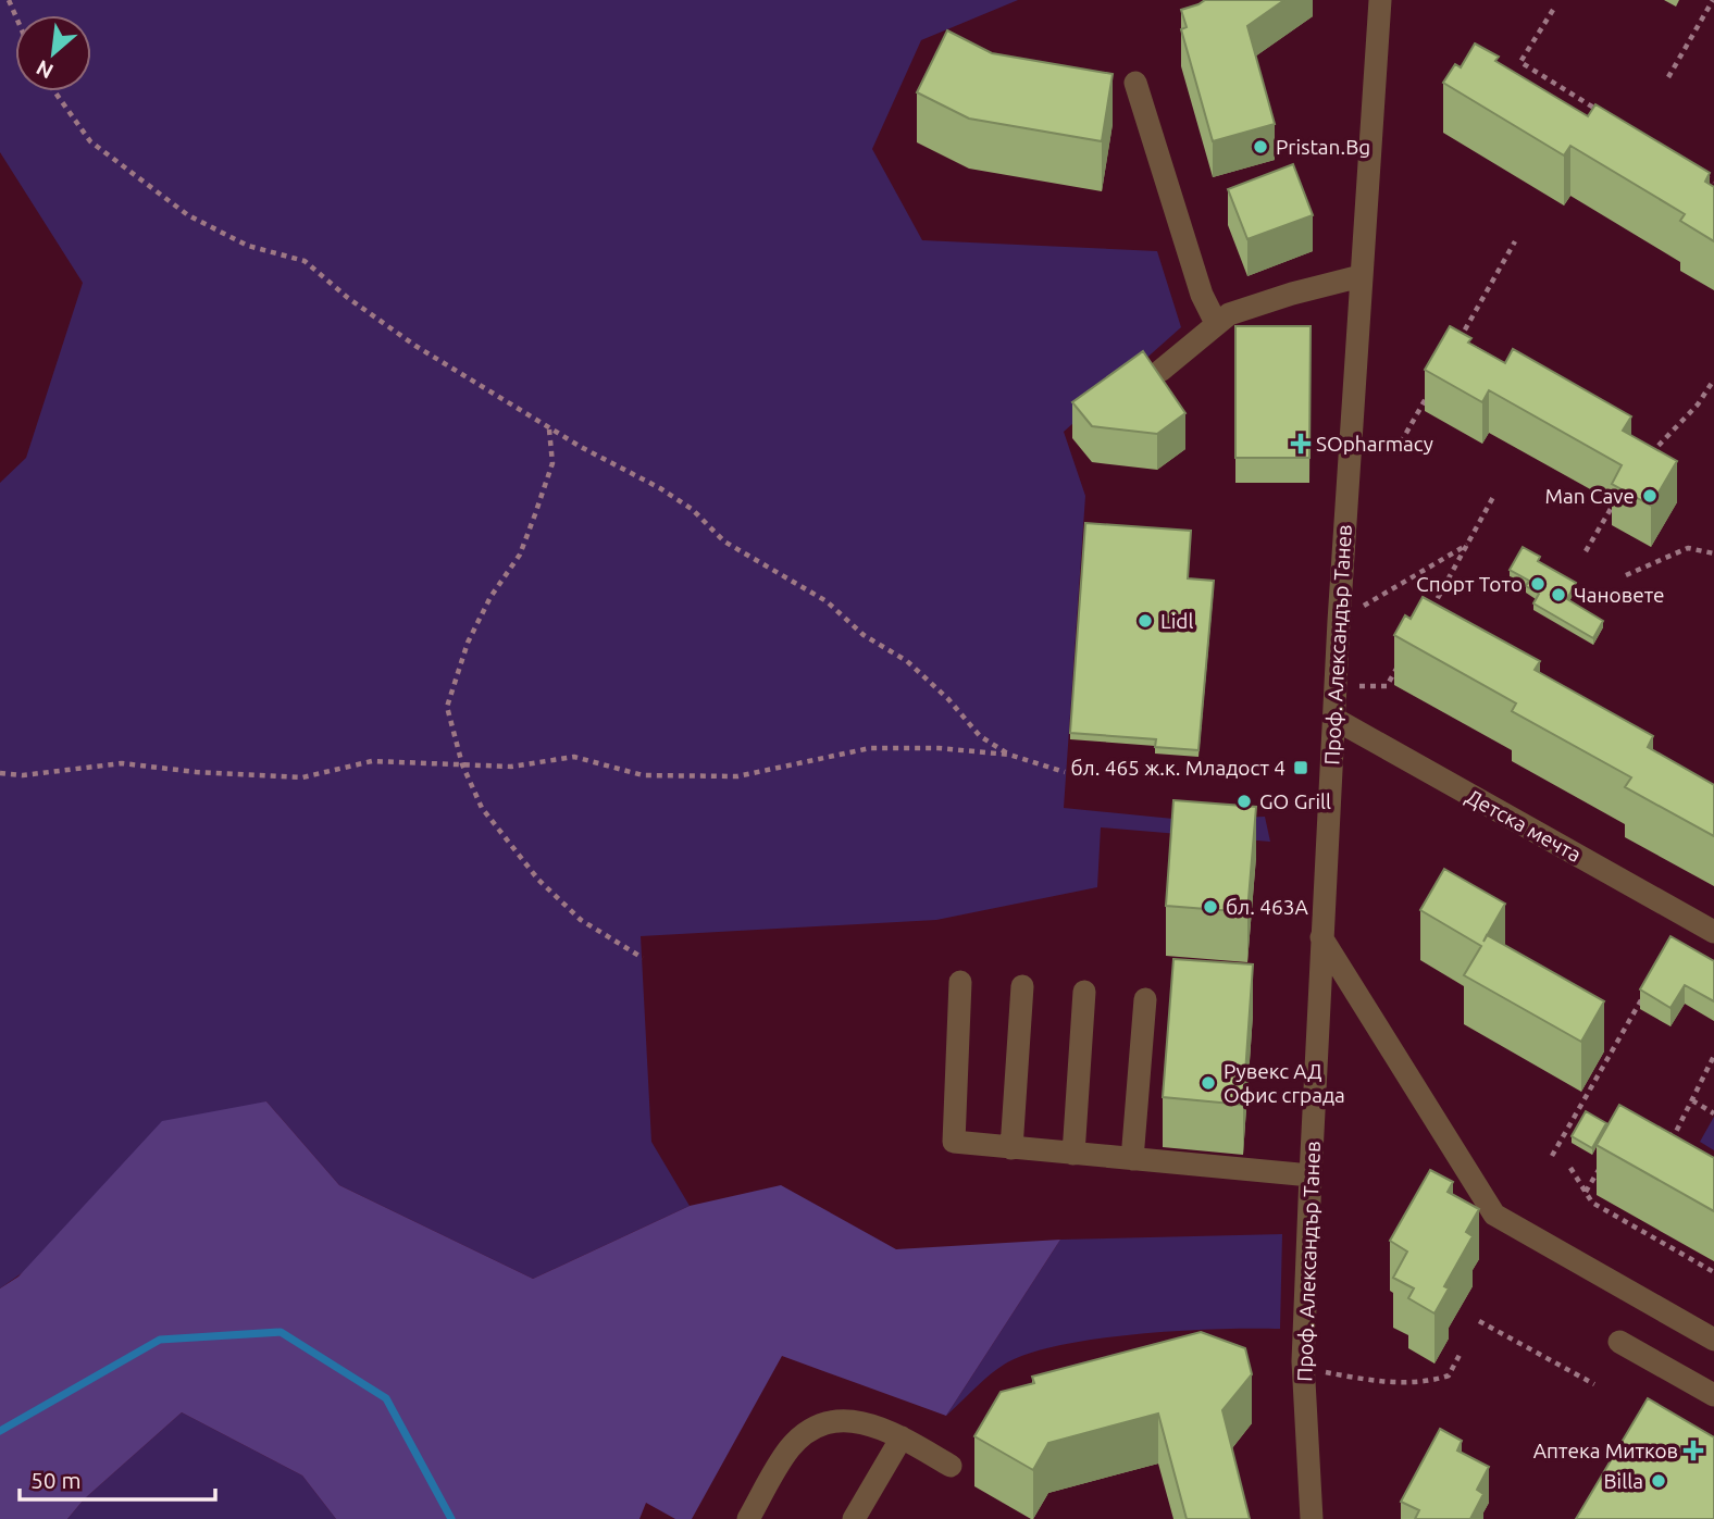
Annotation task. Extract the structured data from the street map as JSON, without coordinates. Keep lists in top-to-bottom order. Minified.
{"streets":{"street":["Проф. Александър Танев","Детска мечта"]},"crossings":[["Проф. Александър Танев","Детска мечта"]],"places":{"other":["Pristan.Bg","Man Cave","Спорт Тото","Чановете","Lidl","GO Grill","бл. 463А","Рувекс АД Офис сграда","Billa"],"health":["SOpharmacy","Аптека Митков"],"transit":["бл. 465 ж.к. Младост 4"]},"scale_bar":"50 m","north":"bottom left"}
